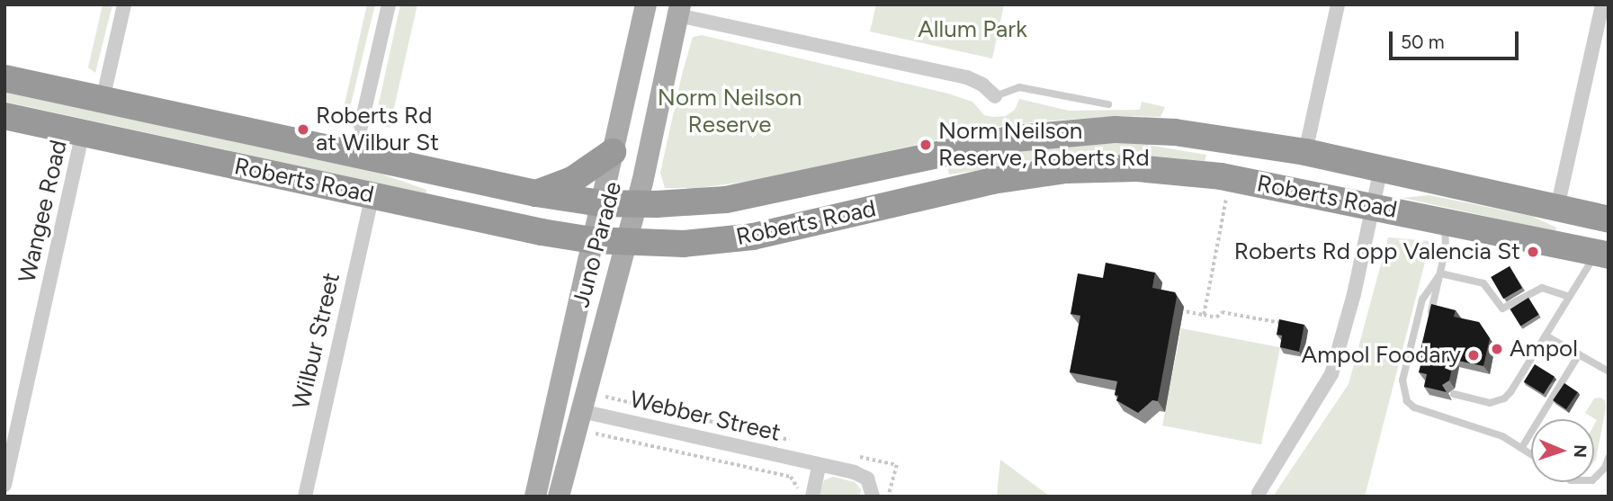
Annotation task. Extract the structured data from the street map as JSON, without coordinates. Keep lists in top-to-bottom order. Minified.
{"streets":{"highway":["Roberts Road"],"main road":["Juno Parade"],"street":["Wangee Road","Wilbur Street","Webber Street"]},"crossings":[["Roberts Road","Wangee Road"],["Roberts Road","Juno Parade"],["Roberts Road","Wilbur Street"],["Juno Parade","Webber Street"]],"parks":["Allum Park","Norm Neilson Reserve"],"places":["Roberts Rd at Wilbur St","Norm Neilson Reserve, Roberts Rd","Roberts Rd opp Valencia St","Ampol","Ampol Foodary"],"scale_bar":"50 m","north":"right"}
